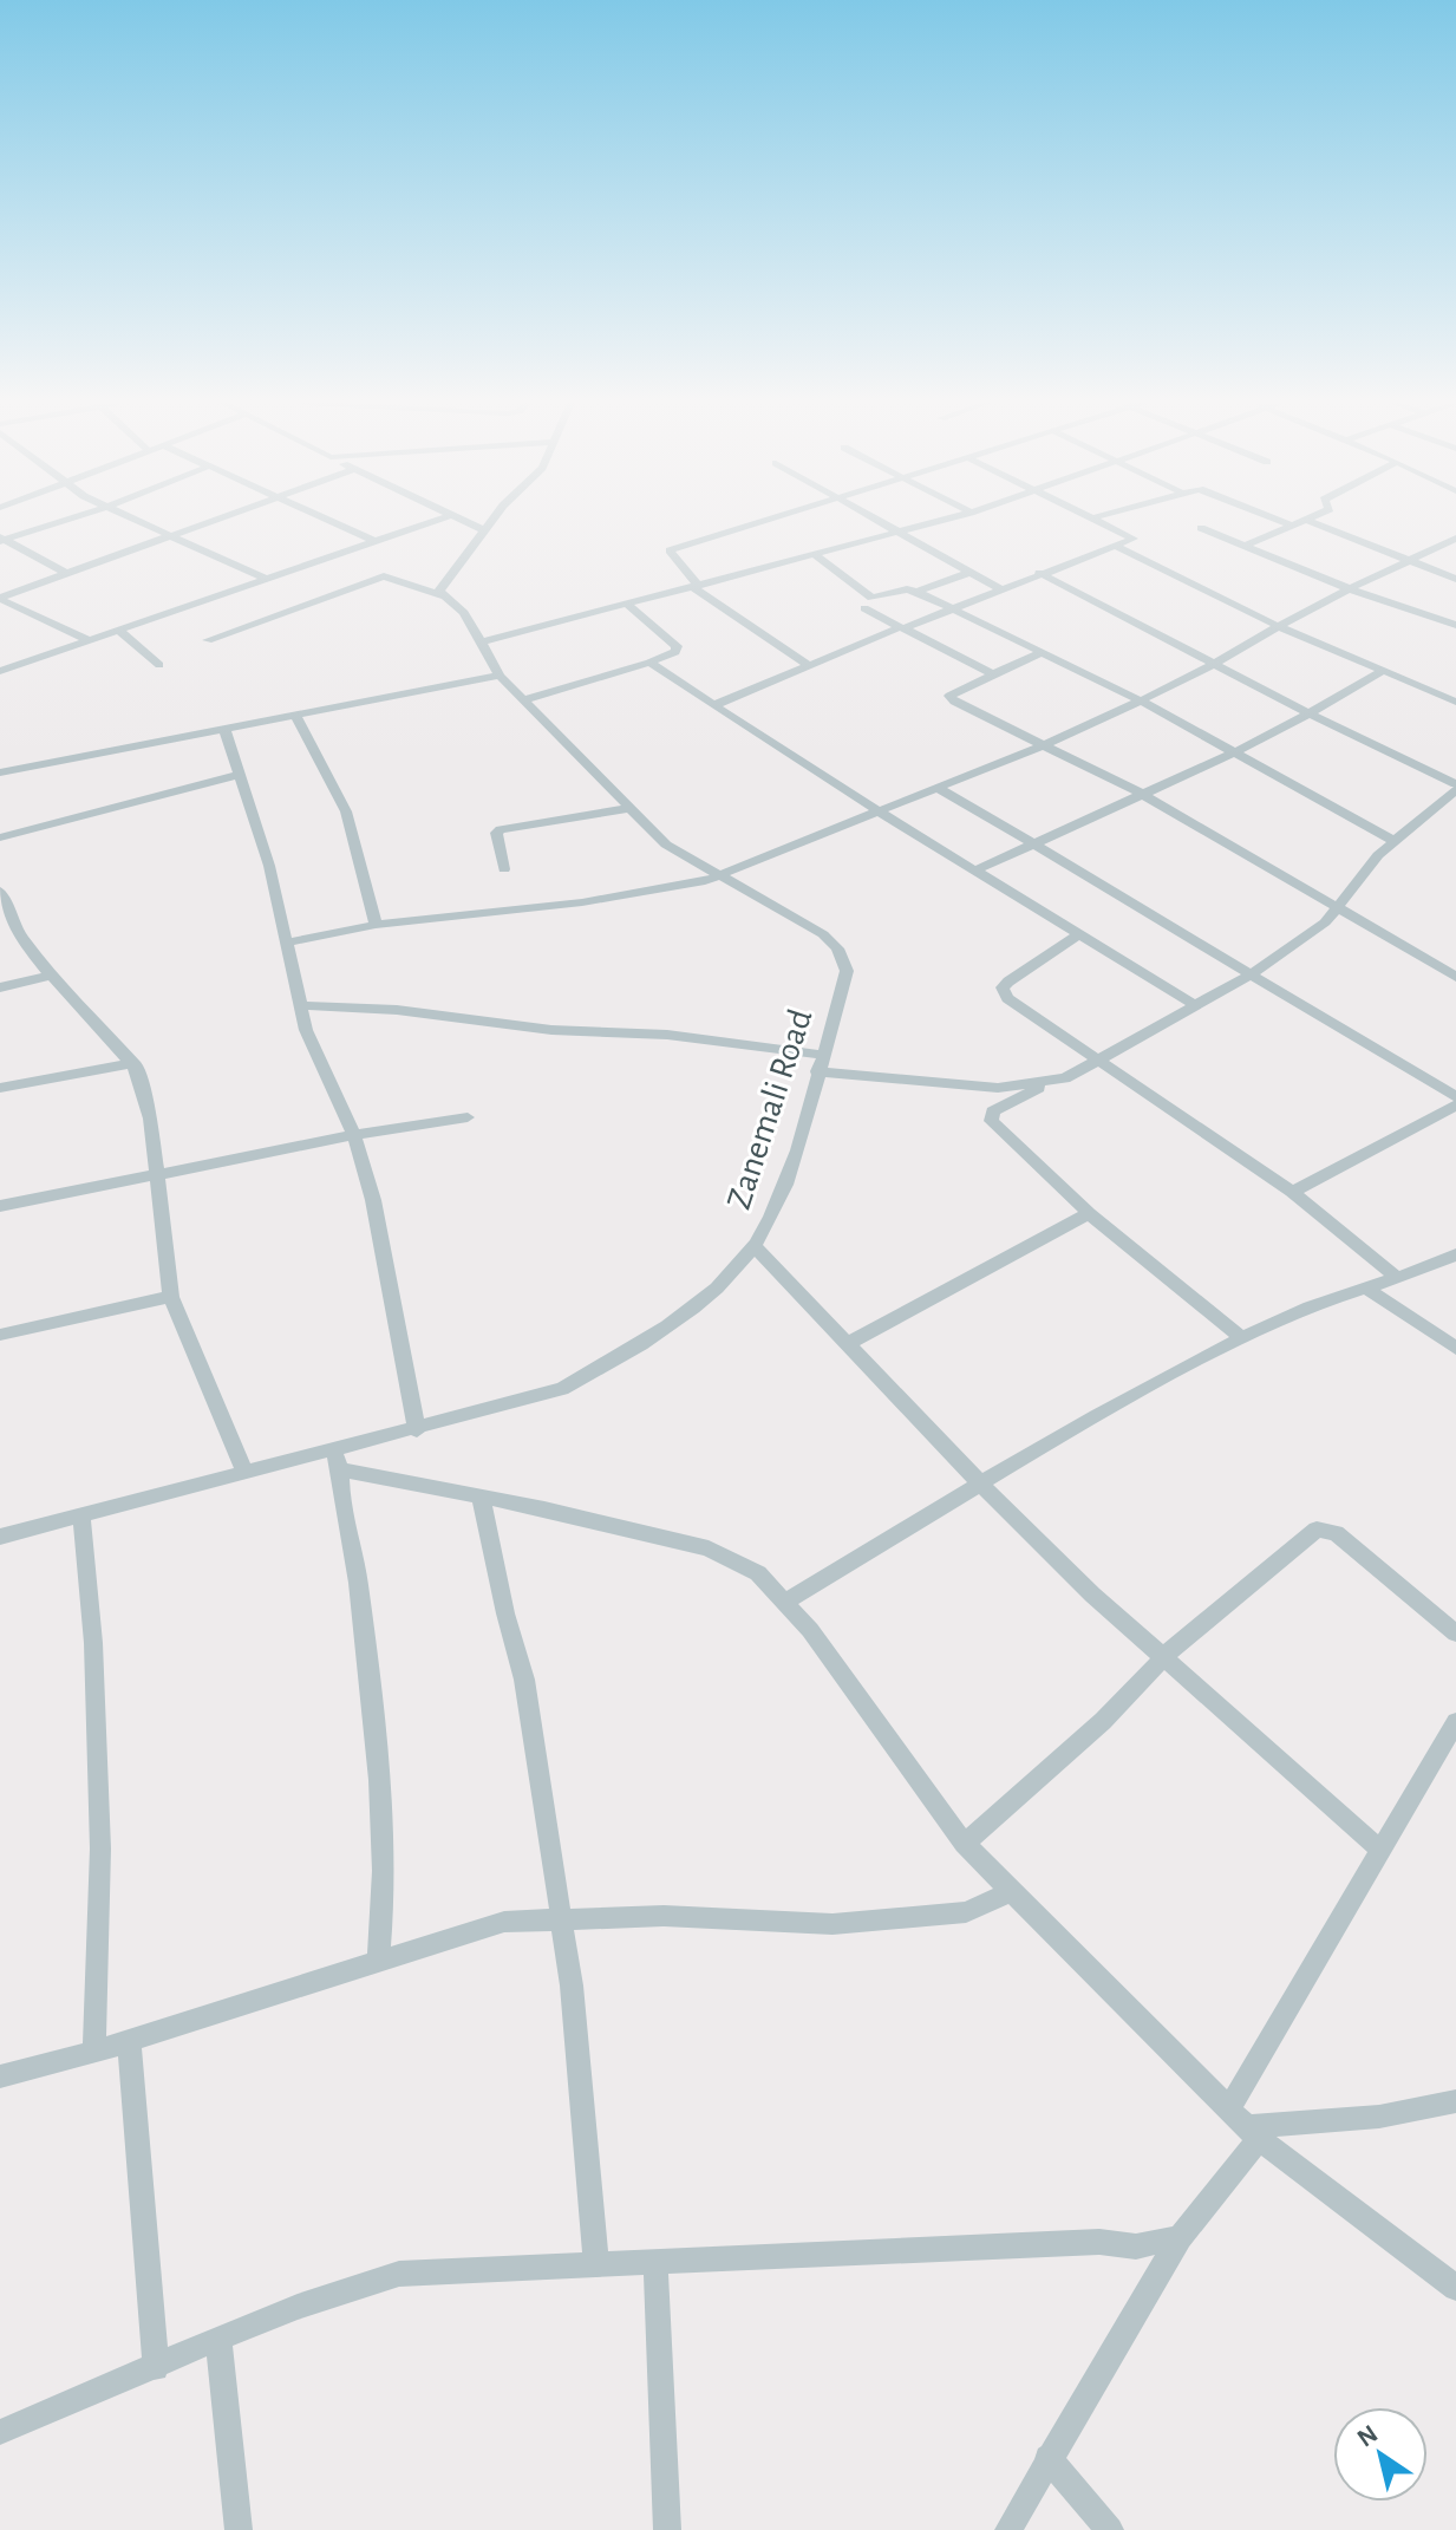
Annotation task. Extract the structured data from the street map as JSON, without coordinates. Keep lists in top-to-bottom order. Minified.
{"streets":{"street":["Zanemali Road"]},"north":"top left"}
